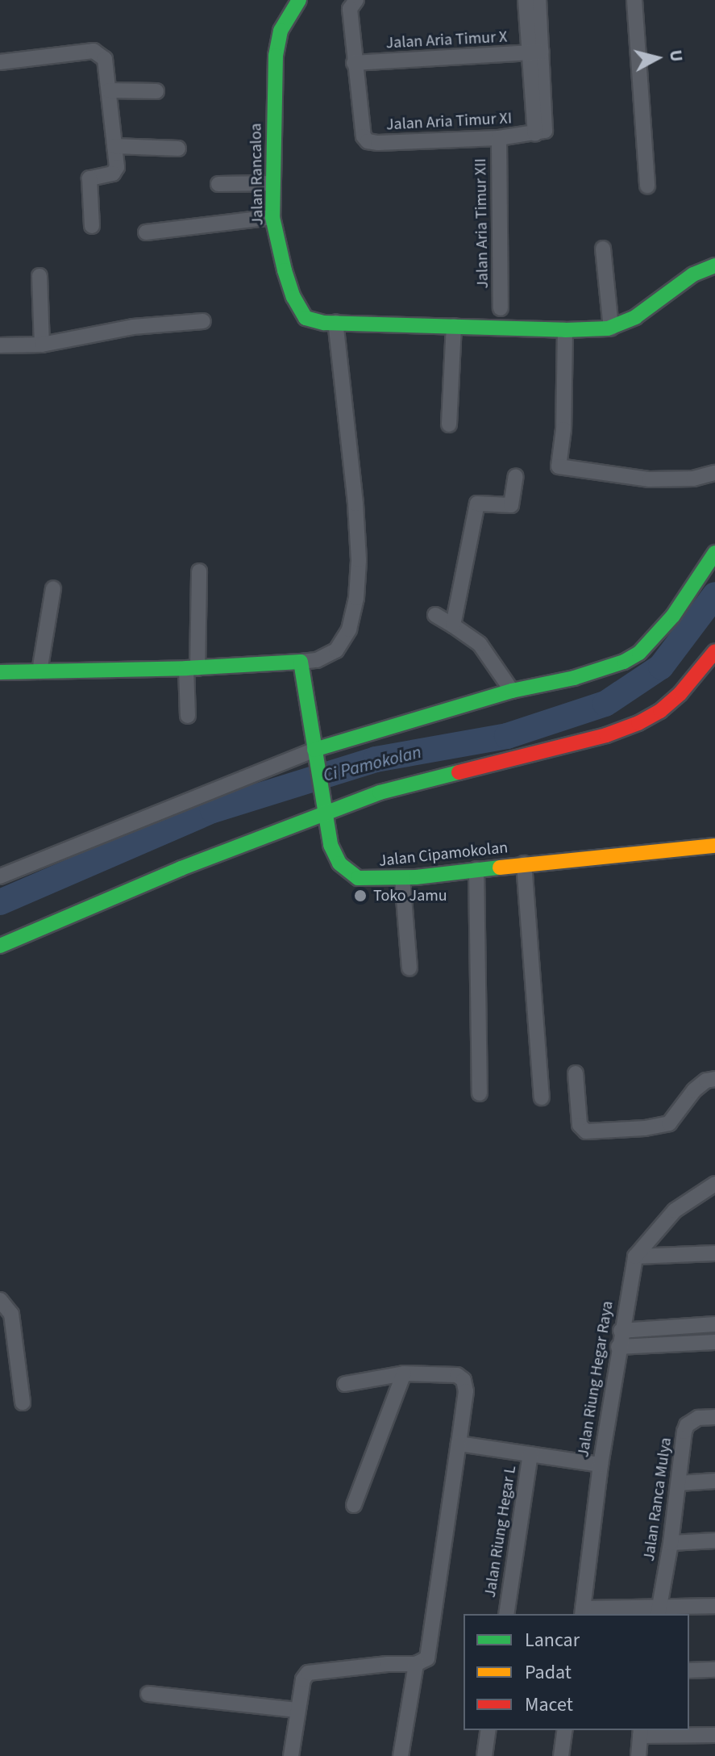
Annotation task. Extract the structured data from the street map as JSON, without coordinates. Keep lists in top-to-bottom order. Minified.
{"streets":{"street":["Jalan Aria Timur X","Jalan Aria Timur XI","Jalan Rancaloa","Jalan Aria Timur XII","Jalan Cipamokolan","Jalan Riung Hegar Raya","Jalan Ranca Mulya","Jalan Riung Hegar L"]},"crossings":[["Jalan Aria Timur X","Jalan Aria Timur XI"],["Jalan Aria Timur XI","Jalan Aria Timur XII"]],"water":["Ci Pamokolan"],"places":["Toko Jamu"],"legend":["Lancar","Padat","Macet"],"north":"right"}
